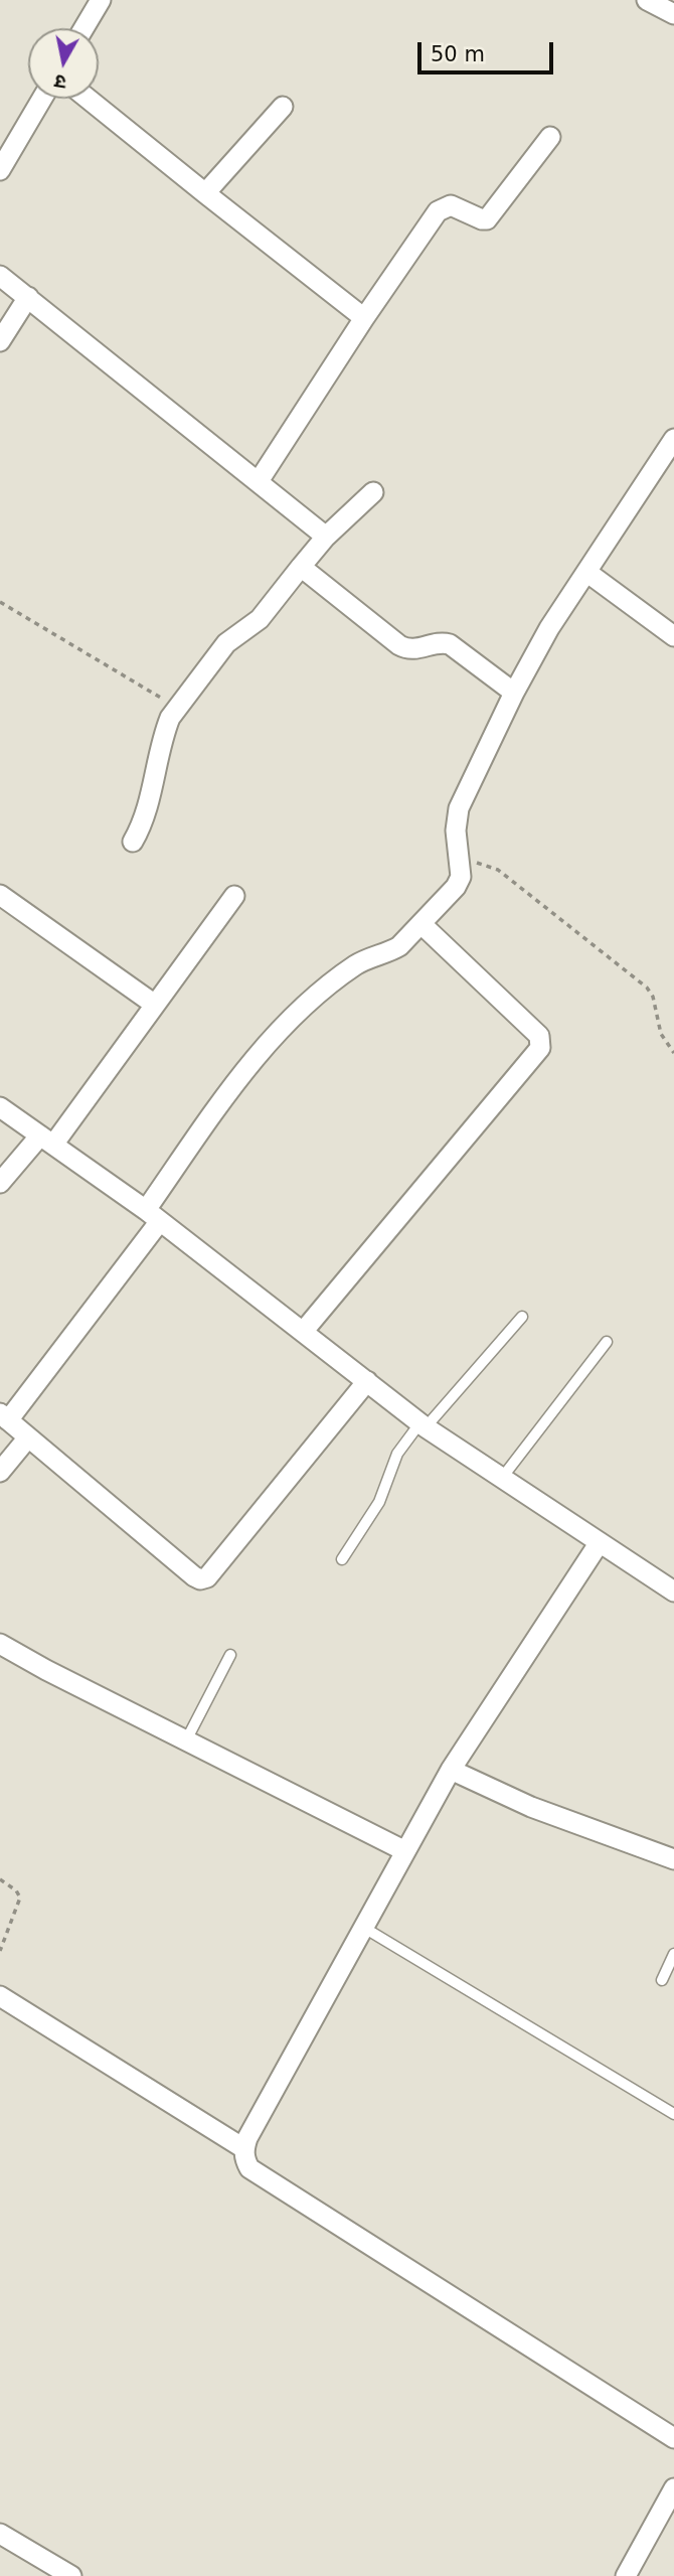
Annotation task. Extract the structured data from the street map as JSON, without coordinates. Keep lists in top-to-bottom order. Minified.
{"scale_bar":"50 m","north":"bottom"}
